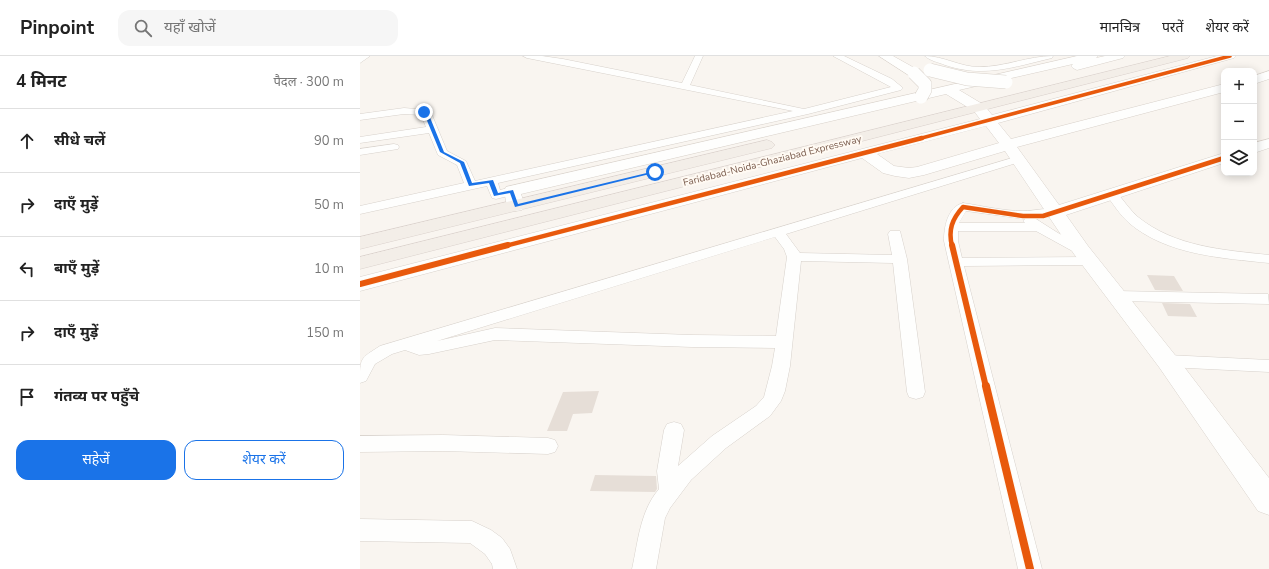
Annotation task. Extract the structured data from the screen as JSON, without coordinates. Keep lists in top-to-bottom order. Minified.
{"streets":{"main road":["Faridabad-Noida-Ghaziabad Expressway"]},"page":{"header":"Pinpoint","search":"यहाँ खोजें","nav":["मानचित्र","परतें","शेयर करें"],"heading":["4 मिनट","पैदल · 300 m"],"map_buttons":["+","−"],"list":[["सीधे चलें","90 m"],["दाएँ मुड़ें","50 m"],["बाएँ मुड़ें","10 m"],["दाएँ मुड़ें","150 m"],"गंतव्य पर पहुँचे"],"buttons":["सहेजें","शेयर करें"]}}
